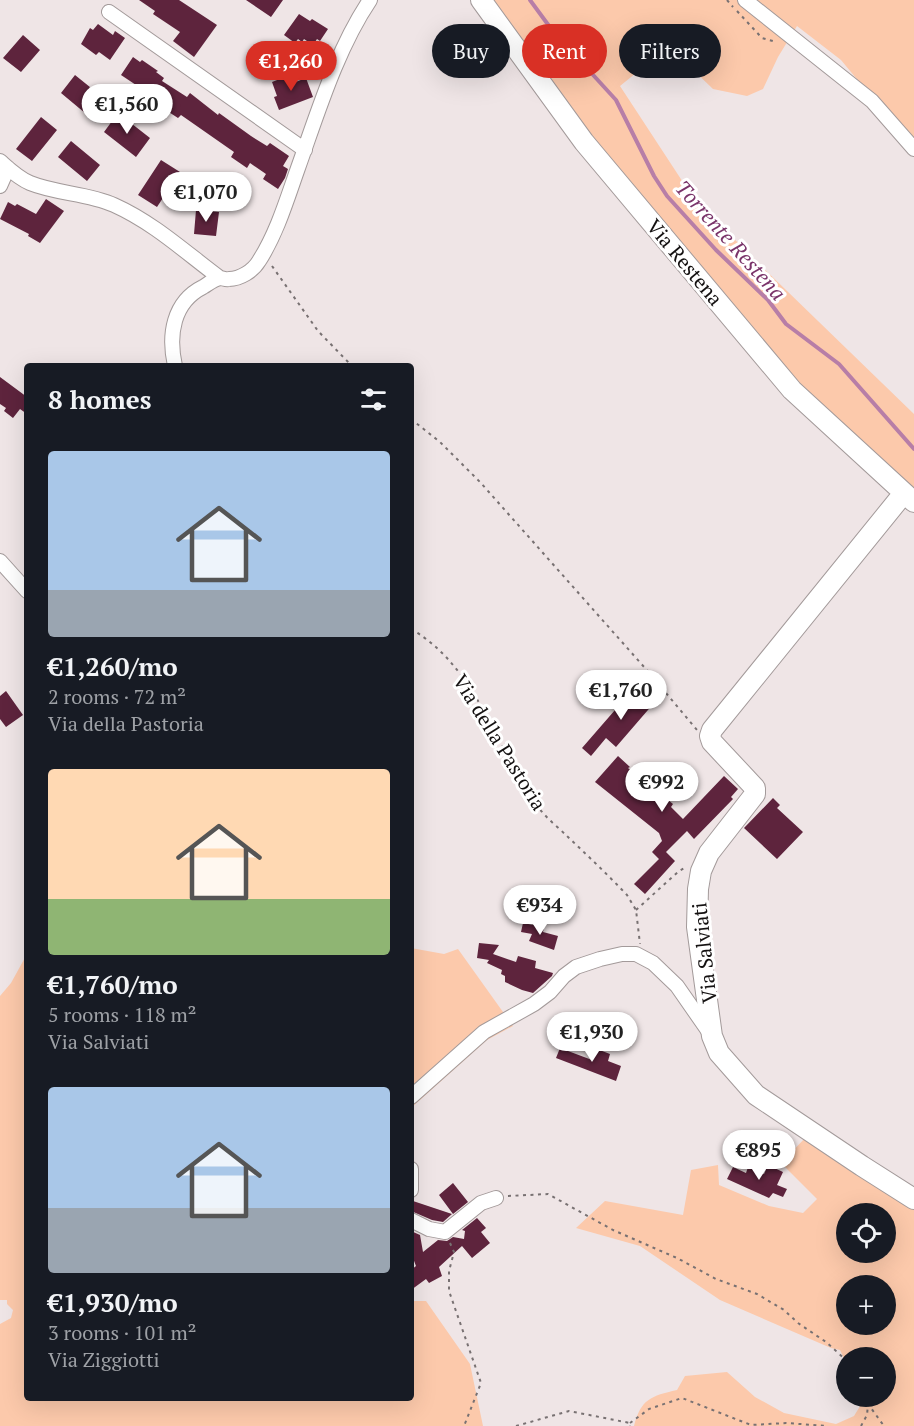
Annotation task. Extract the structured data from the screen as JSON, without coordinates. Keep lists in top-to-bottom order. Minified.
{"streets":{"street":["Via Restena","Via Salviati"],"path":["Via della Pastoria"]},"water":["Torrente Restena"],"page":{"chip":["Buy","Rent","Filters"],"price":["€1,260","€1,560","€1,070","€1,760","€992","€934","€1,930","€895"],"heading":"8 homes","list":[{"name":"€1,260/mo","note":"2 rooms · 72 m² · Via della Pastoria"},{"name":"€1,760/mo","note":"5 rooms · 118 m² · Via Salviati"},{"name":"€1,930/mo","note":"3 rooms · 101 m² · Via Ziggiotti"}],"map_buttons":["+","−"]}}
